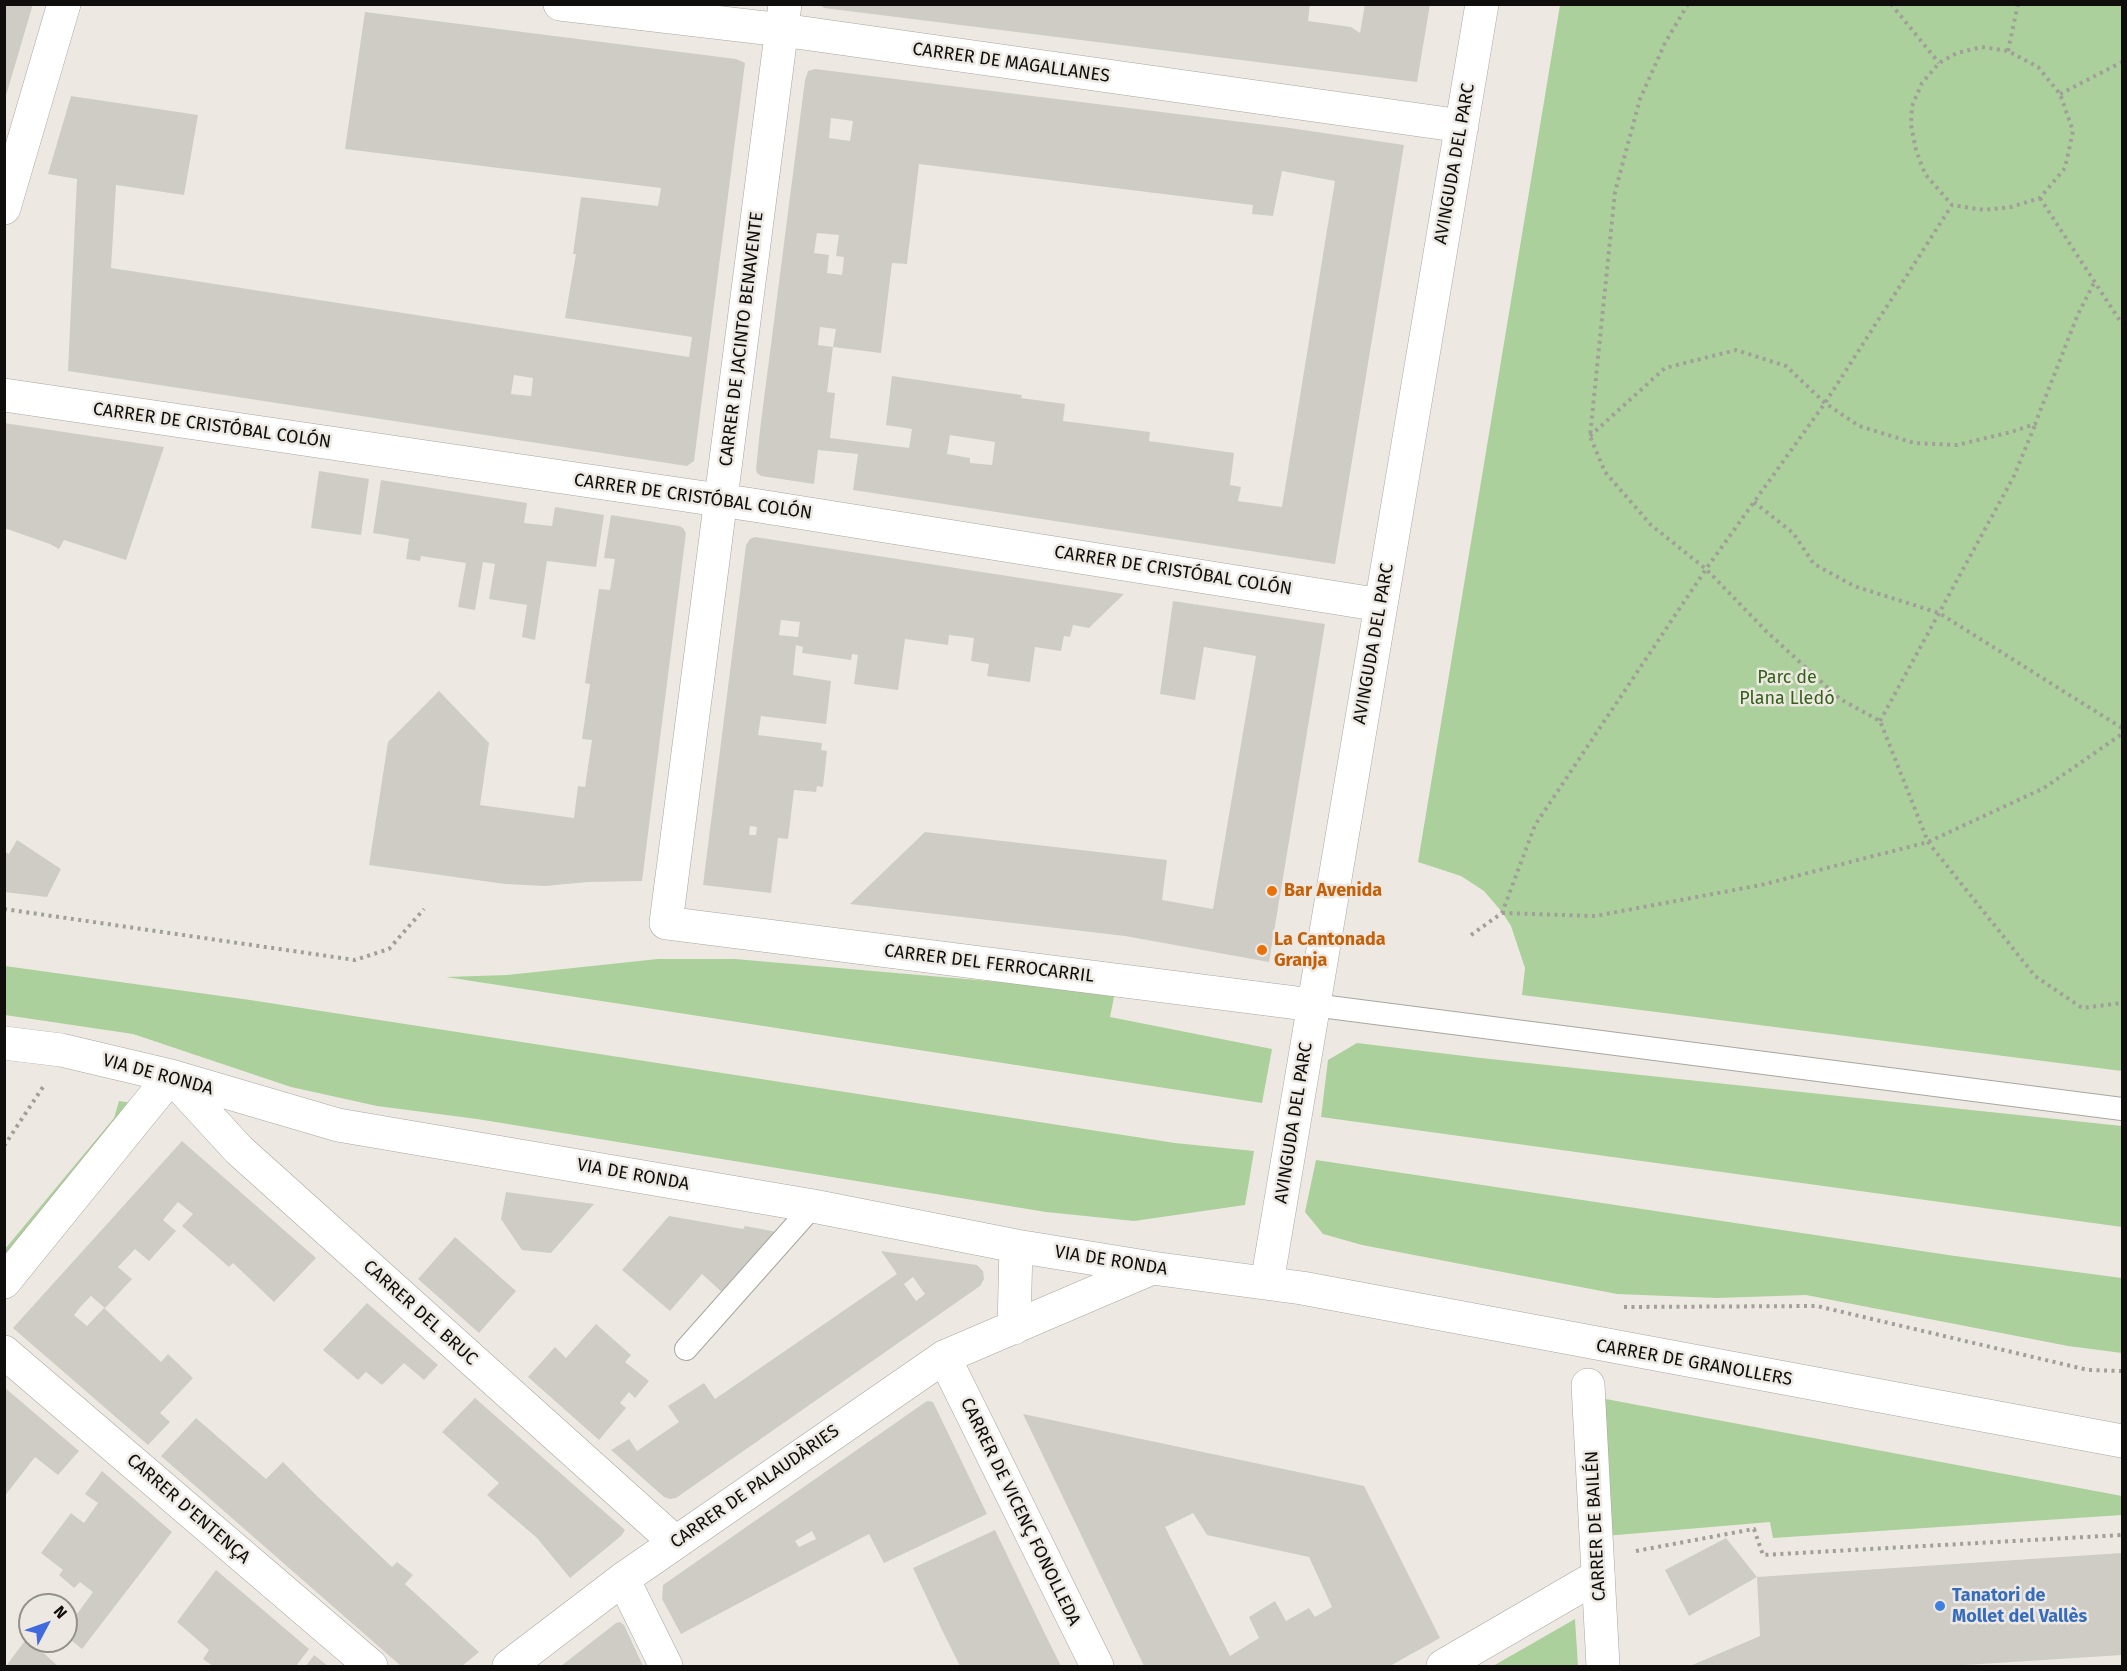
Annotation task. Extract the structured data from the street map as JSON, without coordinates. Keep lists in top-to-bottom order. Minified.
{"streets":{"street":["CARRER DE MAGALLANES","AVINGUDA DEL PARC","CARRER DE JACINTO BENAVENTE","CARRER DE CRISTÓBAL COLÓN","CARRER DEL FERROCARRIL","VIA DE RONDA","CARRER DEL BRUC","CARRER DE GRANOLLERS","CARRER DE PALAUDÀRIES","CARRER D'ENTENÇA","CARRER DE VICENÇ FONOLLEDA","CARRER DE BAILÉN"]},"crossings":[["CARRER DE MAGALLANES","AVINGUDA DEL PARC"],["CARRER DE MAGALLANES","CARRER DE JACINTO BENAVENTE"],["AVINGUDA DEL PARC","CARRER DE CRISTÓBAL COLÓN"],["AVINGUDA DEL PARC","CARRER DEL FERROCARRIL"],["AVINGUDA DEL PARC","VIA DE RONDA"],["AVINGUDA DEL PARC","CARRER DE GRANOLLERS"],["CARRER DE JACINTO BENAVENTE","CARRER DE CRISTÓBAL COLÓN"],["CARRER DE JACINTO BENAVENTE","CARRER DEL FERROCARRIL"],["VIA DE RONDA","CARRER DEL BRUC"],["VIA DE RONDA","CARRER DE GRANOLLERS"],["VIA DE RONDA","CARRER DE PALAUDÀRIES"],["CARRER DEL BRUC","CARRER DE PALAUDÀRIES"],["CARRER DE PALAUDÀRIES","CARRER DE VICENÇ FONOLLEDA"]],"parks":["Parc de Plana Lledó"],"places":["Bar Avenida","La Cantonada Granja","Tanatori de Mollet del Vallès"],"north":"top right"}
